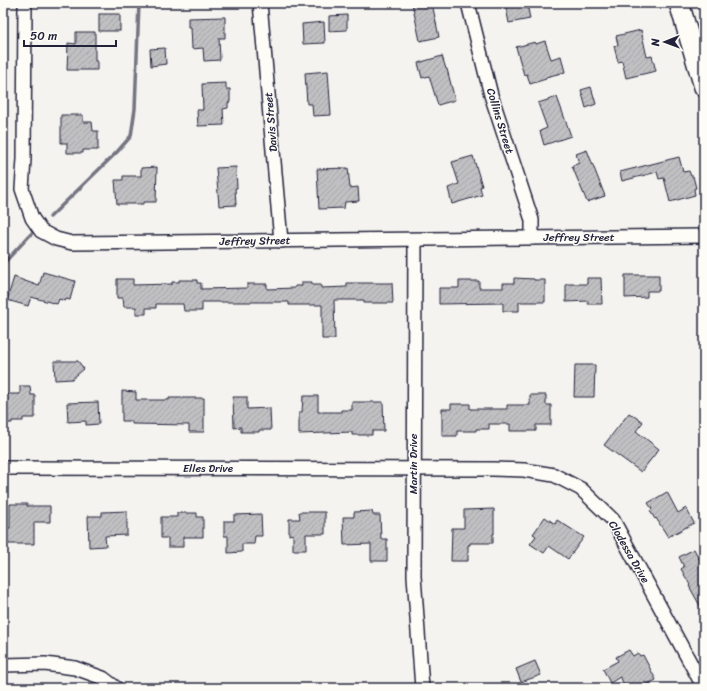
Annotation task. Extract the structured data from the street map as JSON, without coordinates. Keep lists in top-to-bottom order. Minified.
{"streets":{"street":["Collins Street","Davis Street","Jeffrey Street","Martin Drive","Elles Drive","Clodessa Drive"]},"crossings":[["Collins Street","Jeffrey Street"],["Davis Street","Jeffrey Street"],["Jeffrey Street","Martin Drive"],["Martin Drive","Elles Drive"],["Martin Drive","Clodessa Drive"],["Elles Drive","Clodessa Drive"]],"scale_bar":"50 m","north":"left"}
